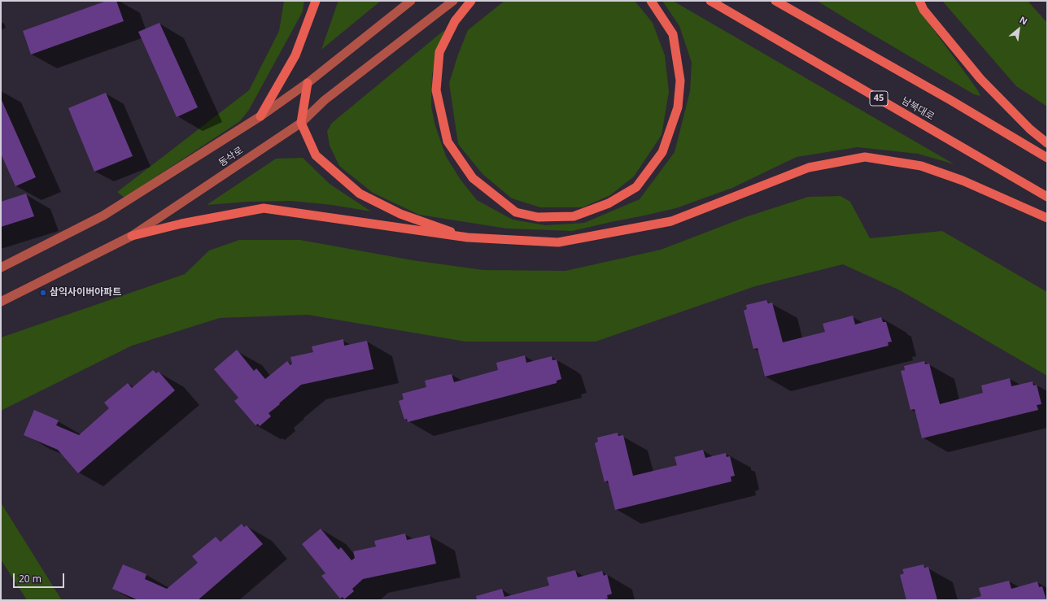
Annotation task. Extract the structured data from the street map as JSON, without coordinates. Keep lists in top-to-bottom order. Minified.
{"streets":{"highway":["45","남북대로"],"main road":["동삭로"]},"places":["삼익사이버아파트"],"scale_bar":"20 m","north":"top right"}
